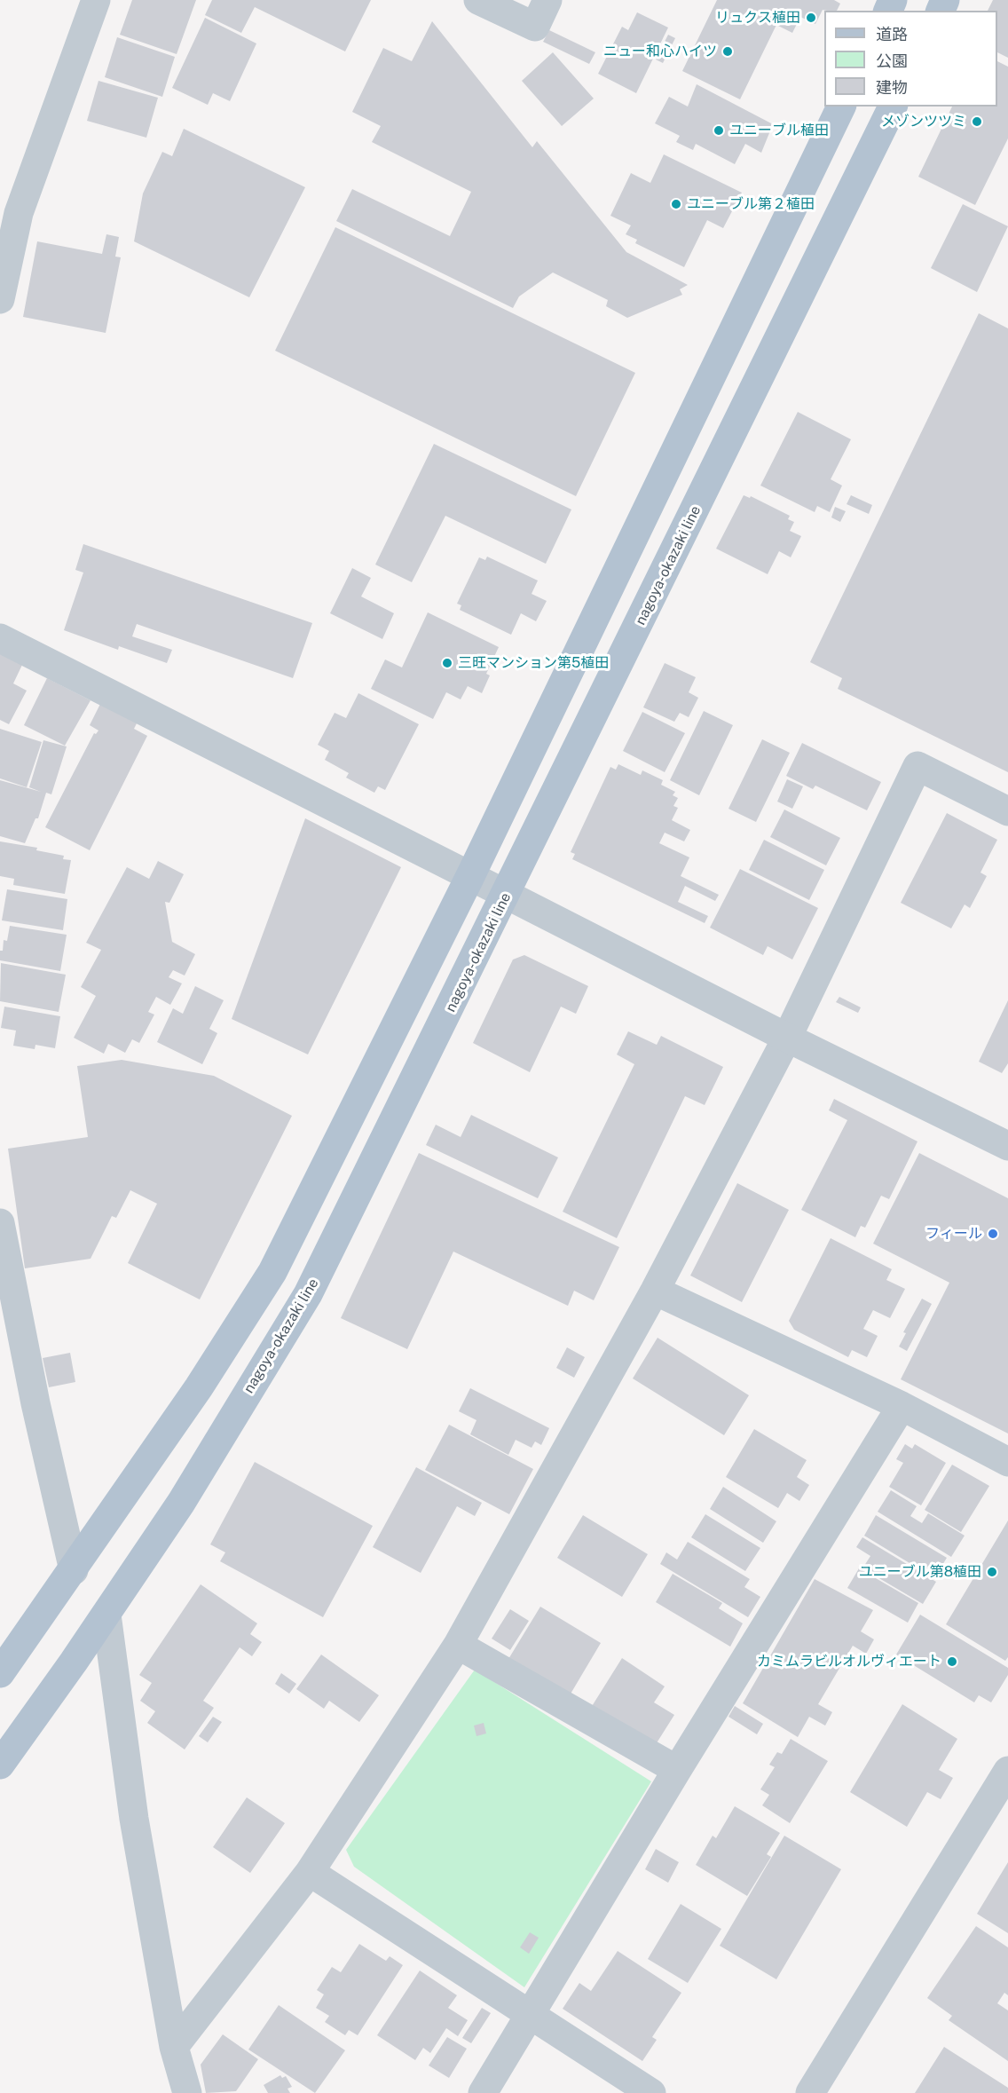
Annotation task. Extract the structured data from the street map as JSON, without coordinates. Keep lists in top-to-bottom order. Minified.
{"streets":{"main road":["nagoya-okazaki line"]},"places":["リュクス植田","ニュー和心ハイツ","メゾンツツミ","ユニーブル植田","ユニーブル第２植田","三旺マンション第5植田","フィール","ユニーブル第8植田","カミムラビルオルヴィエート"],"legend":["道路","公園","建物"]}
